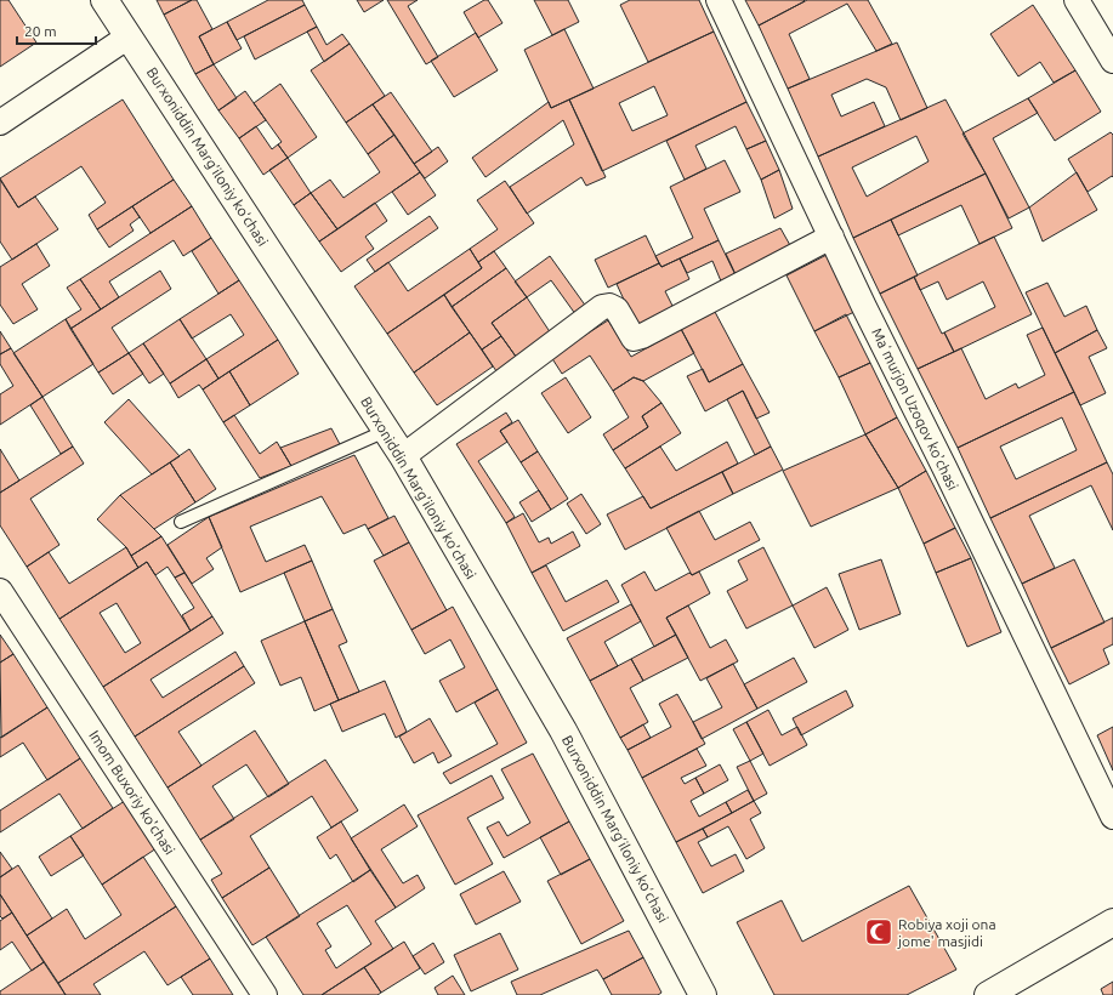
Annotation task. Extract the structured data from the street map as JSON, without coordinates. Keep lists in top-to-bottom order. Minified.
{"streets":{"main road":["Burxoniddin Marg’iloniy ko’chasi"],"street":["Maʼmurjon Uzoqov ko'chasi","Imom Buxoriy ko'chasi"]},"places":{"mosque":["Robiya xoji ona jome' masjidi"]},"scale_bar":"20 m"}
